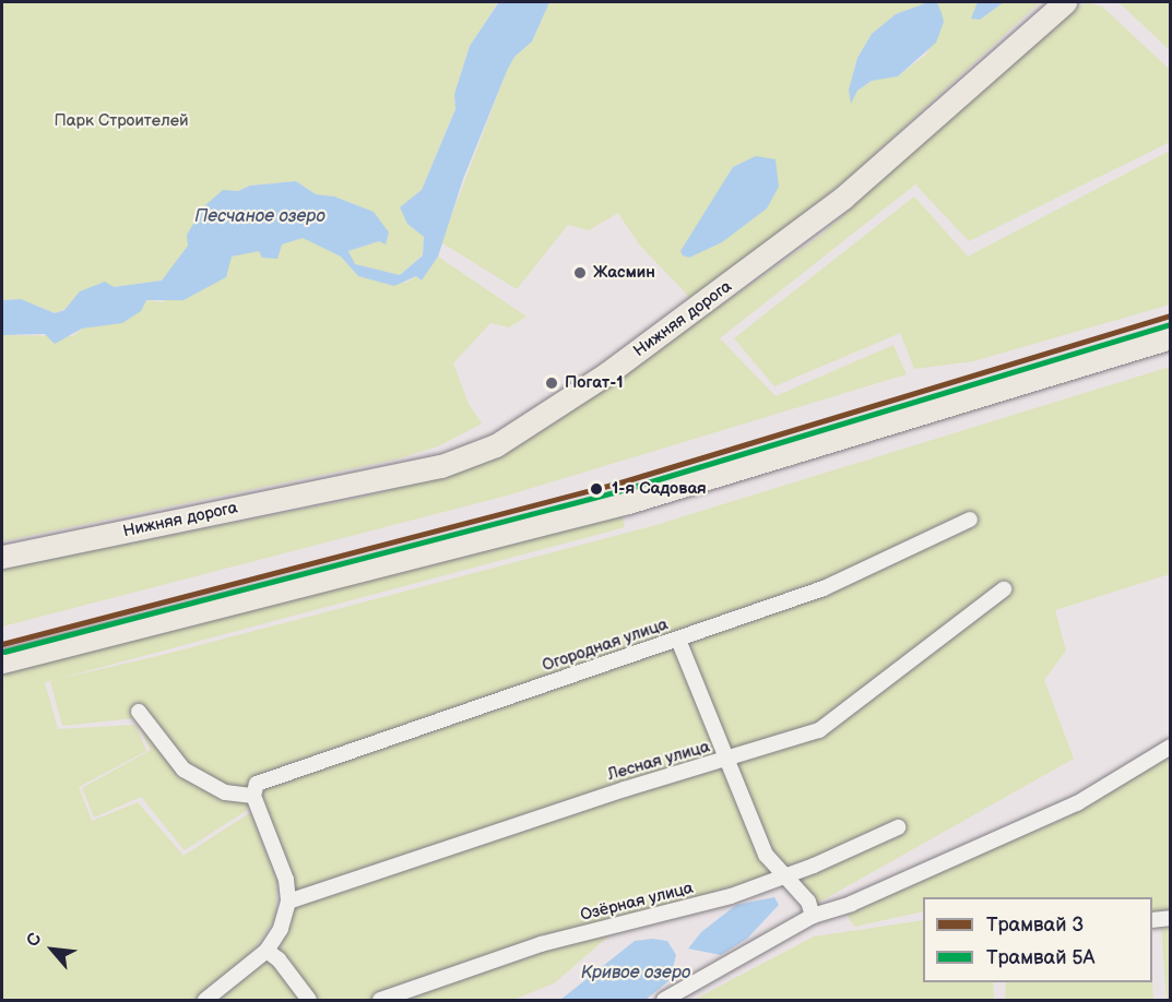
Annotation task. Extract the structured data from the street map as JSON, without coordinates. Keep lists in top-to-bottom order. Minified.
{"streets":{"main road":["Нижняя дорога"],"street":["Огородная улица","Лесная улица","Озёрная улица"]},"water":["Песчаное озеро","Кривое озеро"],"parks":["Парк Строителей"],"places":["Жасмин","Погат-1","1-я Садовая"],"lines":["tram line 3","tram line 5А"],"legend":["Трамвай 3","Трамвай 5А"],"north":"top left"}
